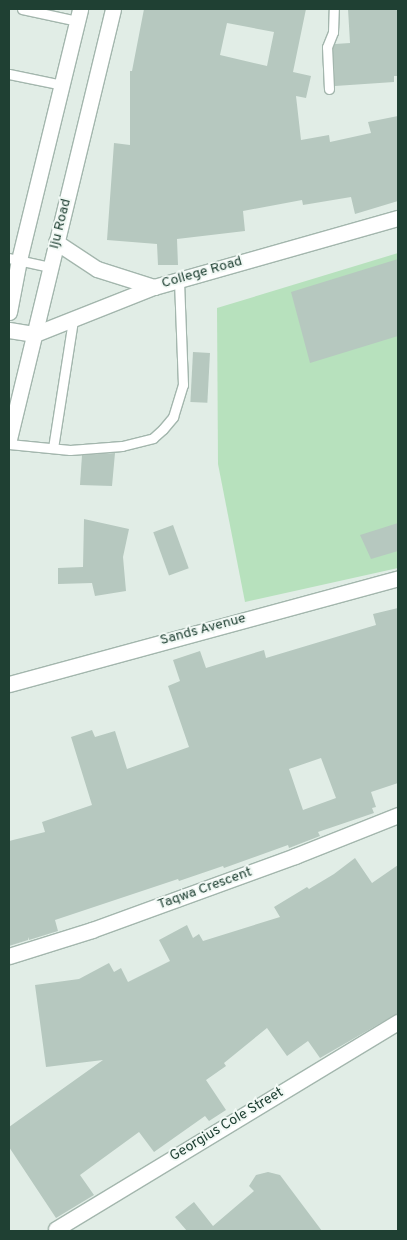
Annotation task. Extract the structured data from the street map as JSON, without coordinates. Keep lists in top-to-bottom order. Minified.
{"streets":{"street":["Iju Road","College Road","Sands Avenue","Taqwa Crescent","Georgius Cole Street"]},"crossings":[["Iju Road","College Road"]]}
